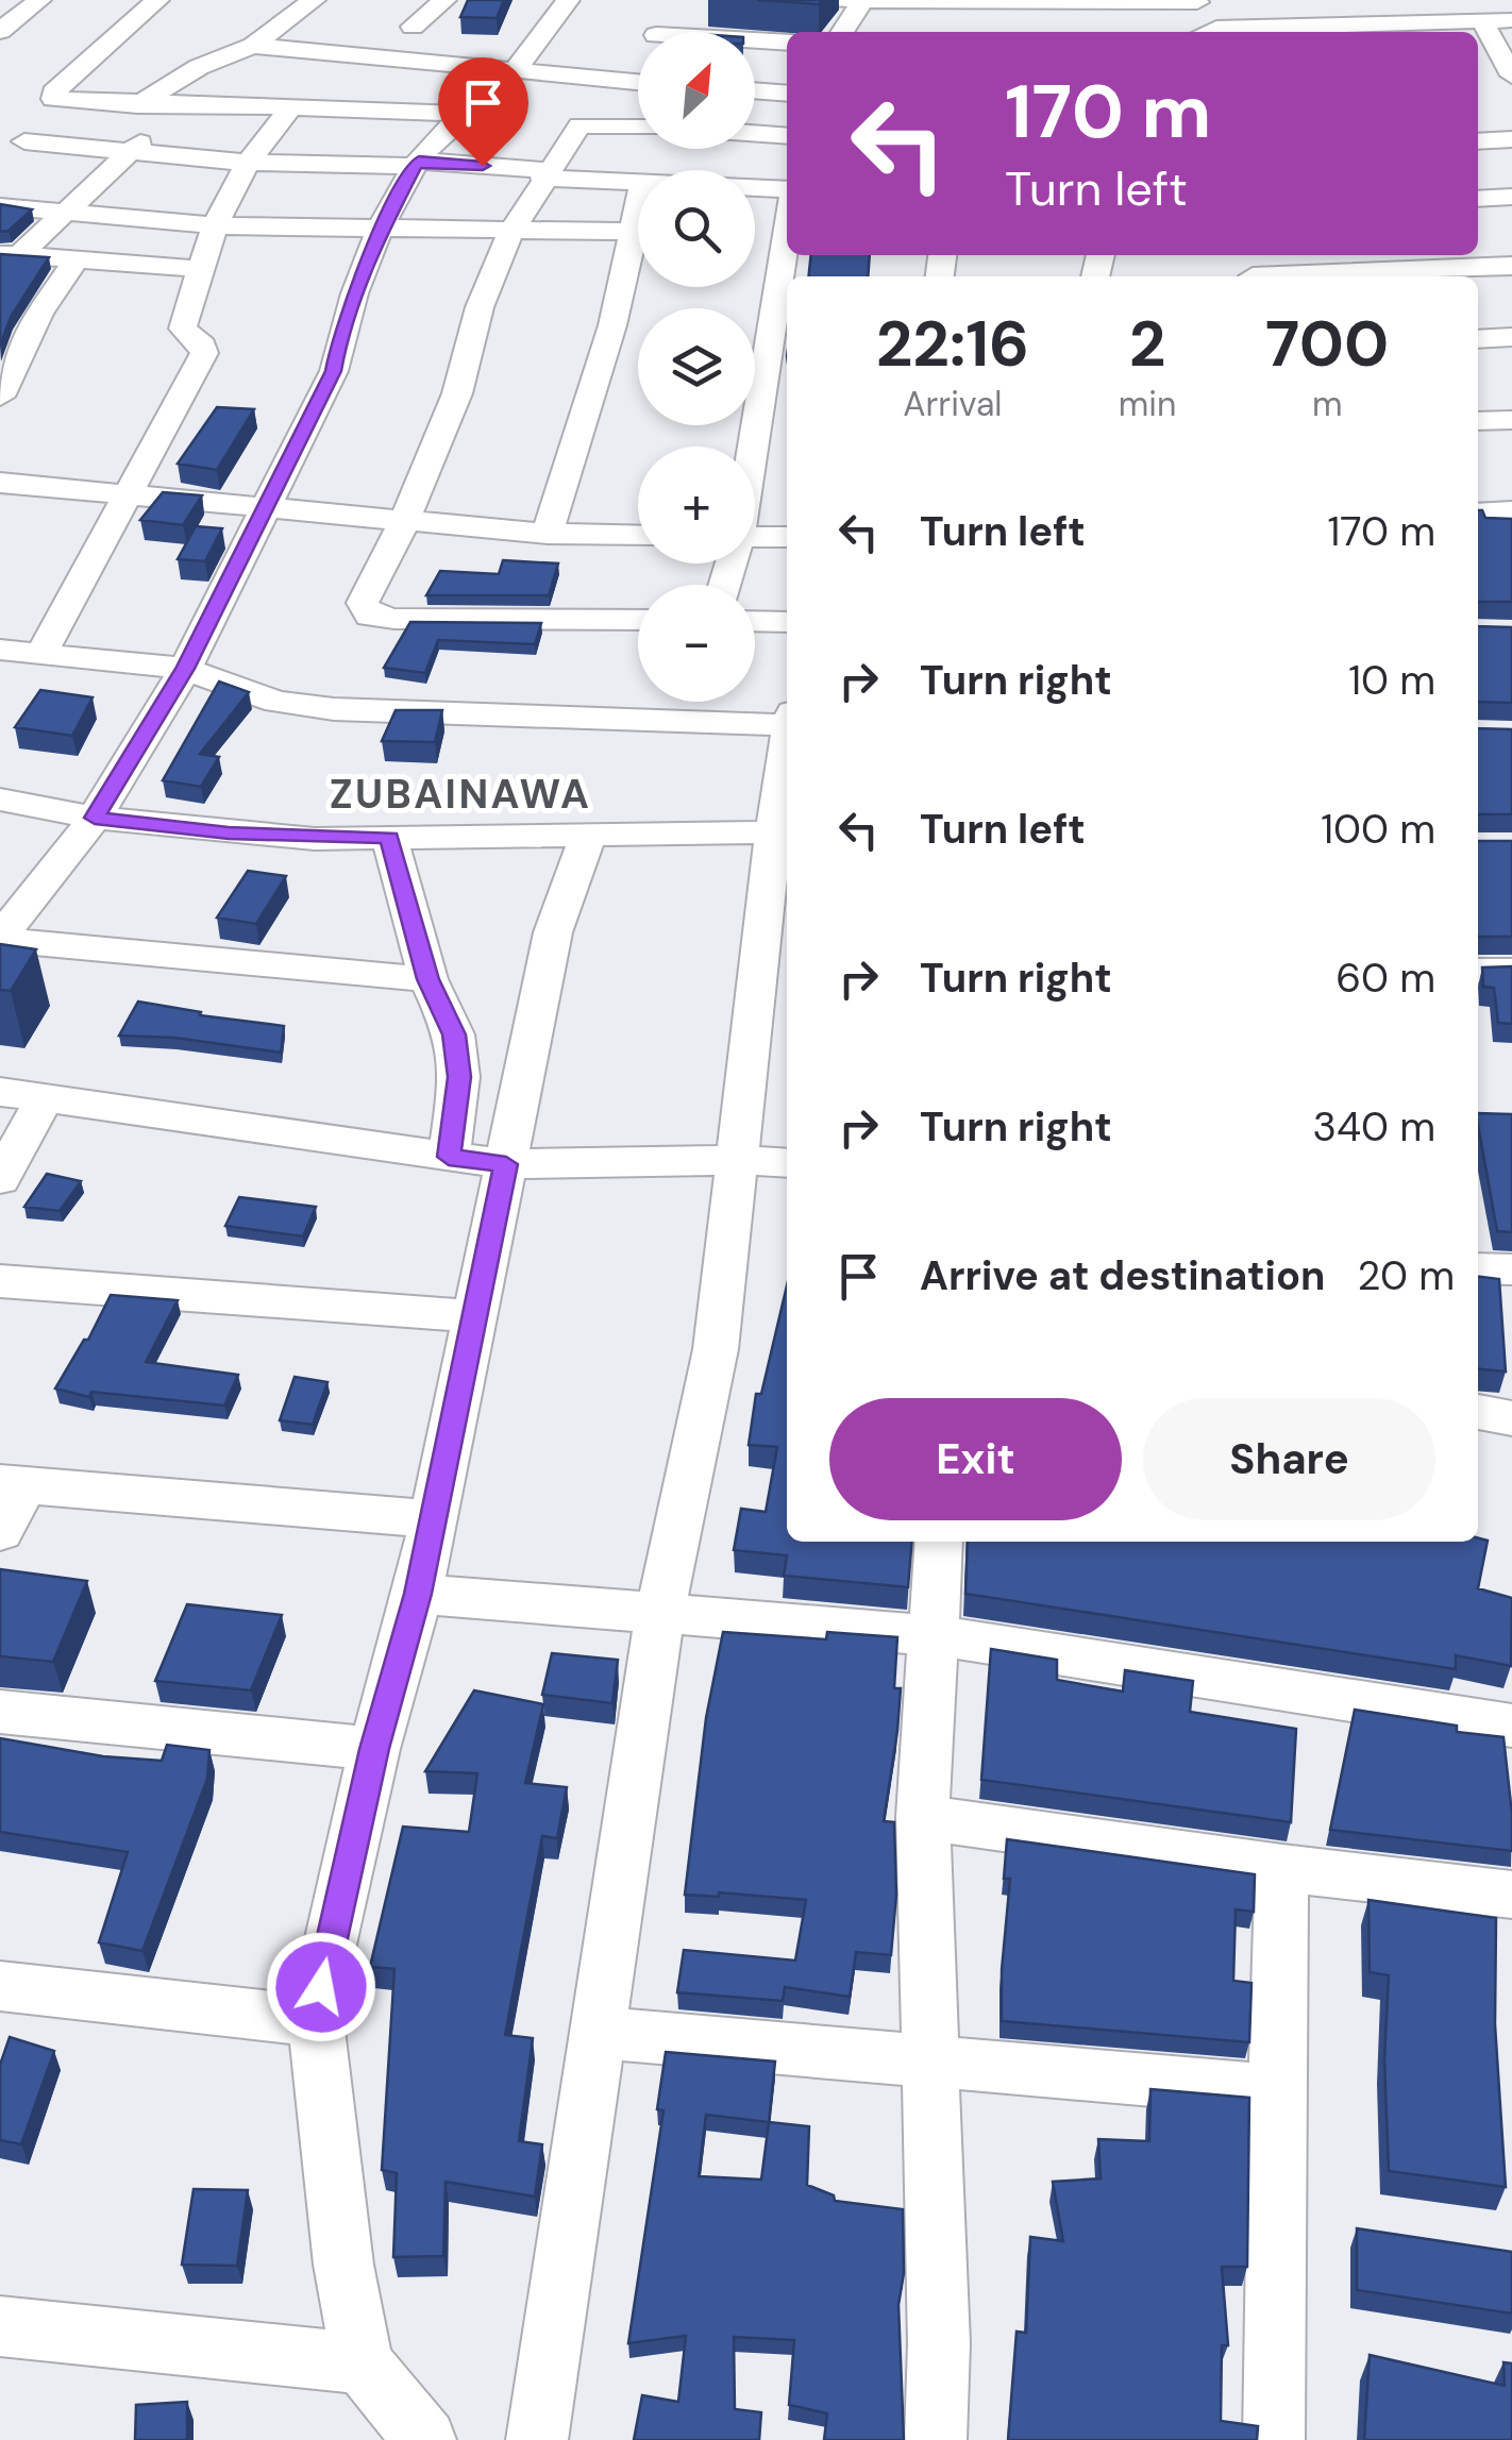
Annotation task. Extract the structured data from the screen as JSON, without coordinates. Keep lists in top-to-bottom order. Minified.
{"districts":["ZUBAINAWA"],"north":"top right","page":{"map_buttons":["+","−"],"turn":["170 m","Turn left"],"eta":["22:16","Arrival","2","min","700","m"],"list":[{"name":"Turn left","value":"170 m"},{"name":"Turn right","value":"10 m"},{"name":"Turn left","value":"100 m"},{"name":"Turn right","value":"60 m"},{"name":"Turn right","value":"340 m"},{"name":"Arrive at destination","value":"20 m"}],"buttons":["Exit","Share"]}}
